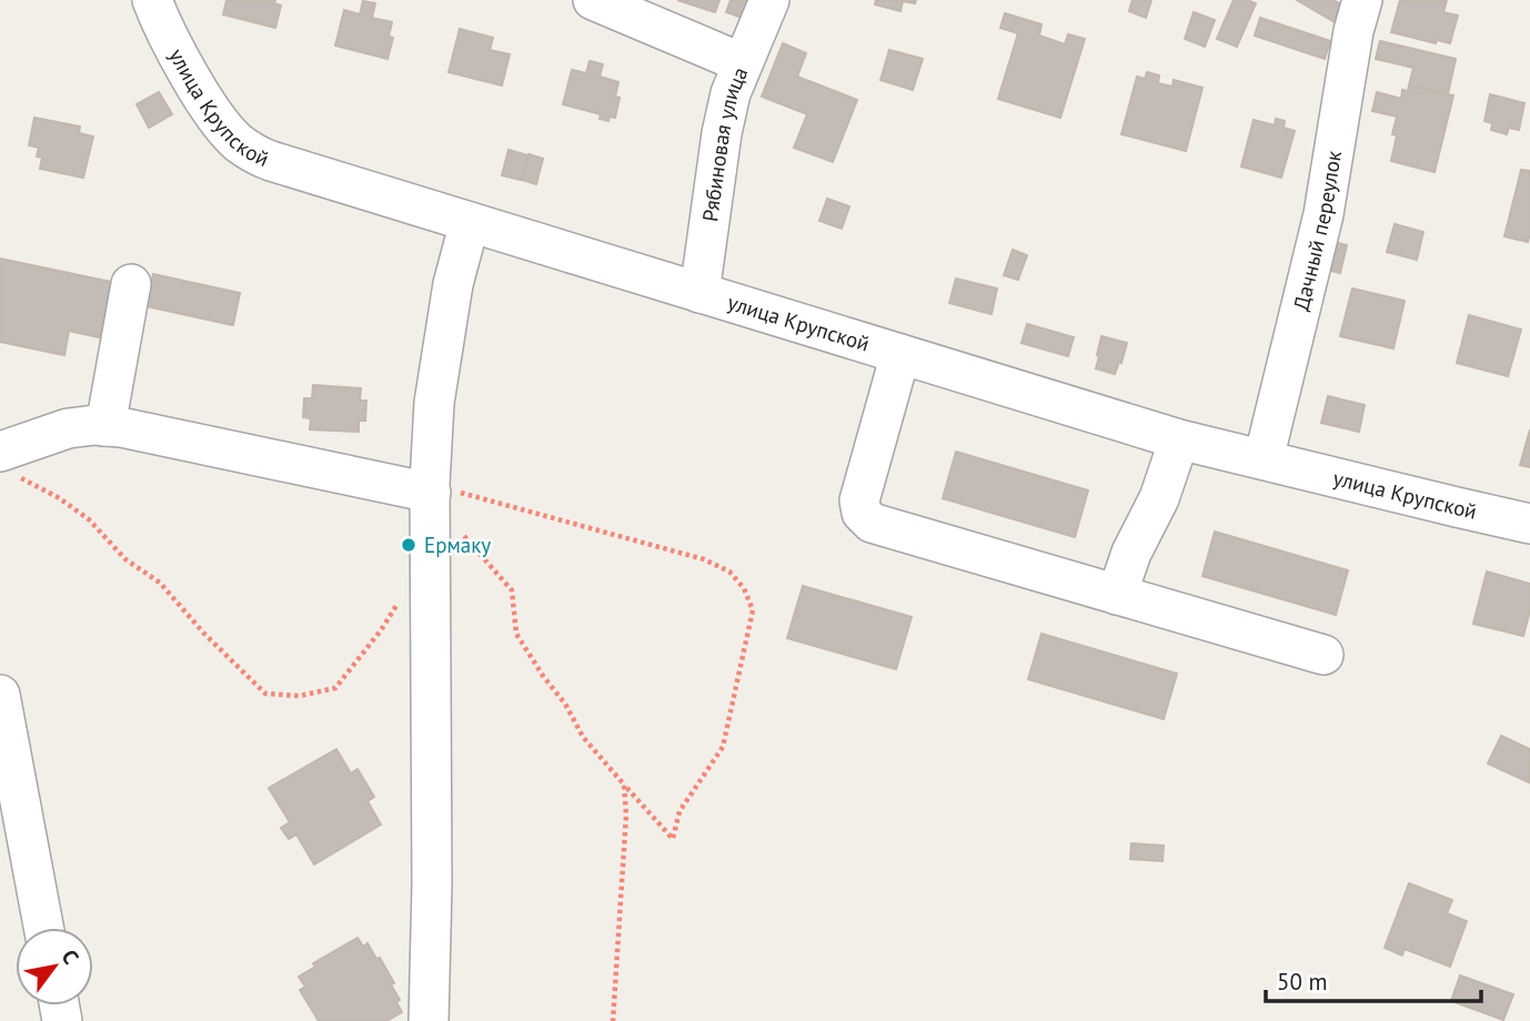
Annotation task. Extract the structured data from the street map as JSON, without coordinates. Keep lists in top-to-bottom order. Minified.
{"streets":{"street":["улица Крупской","Рябиновая улица","Дачный переулок"]},"crossings":[["улица Крупской","Рябиновая улица"],["улица Крупской","Дачный переулок"]],"places":["Ермаку"],"scale_bar":"50 m","north":"top right"}
